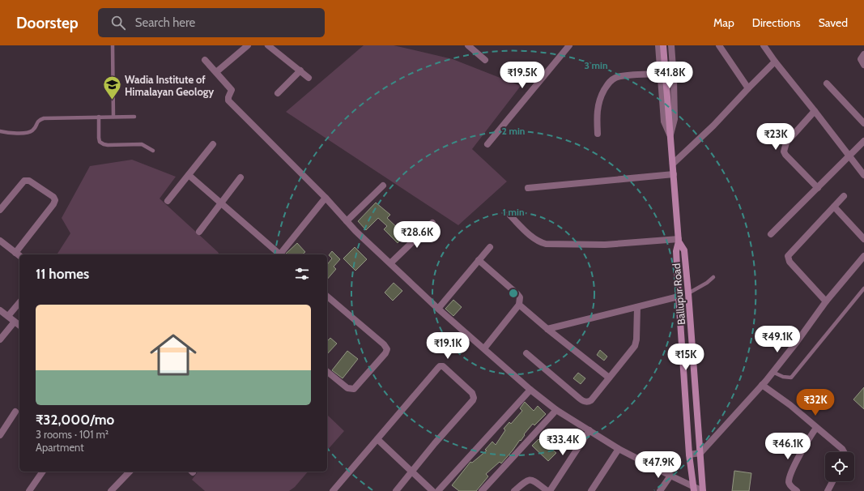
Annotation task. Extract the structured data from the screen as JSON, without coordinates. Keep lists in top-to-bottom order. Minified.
{"streets":{"main road":["Ballupur Road"]},"places":{"school or university":["Wadia Institute of Himalayan Geology"]},"page":{"header":"Doorstep","search":"Search here","nav":["Map","Directions","Saved"],"price":["₹19.5K","₹41.8K","₹23K","₹28.6K","₹49.1K","₹19.1K","₹15K","₹32K","₹33.4K","₹46.1K","₹47.9K"],"heading":"11 homes","list":[{"name":"₹32,000/mo","note":"3 rooms · 101 m² · Apartment"}]},"rings":["3 min","2 min","1 min"]}
